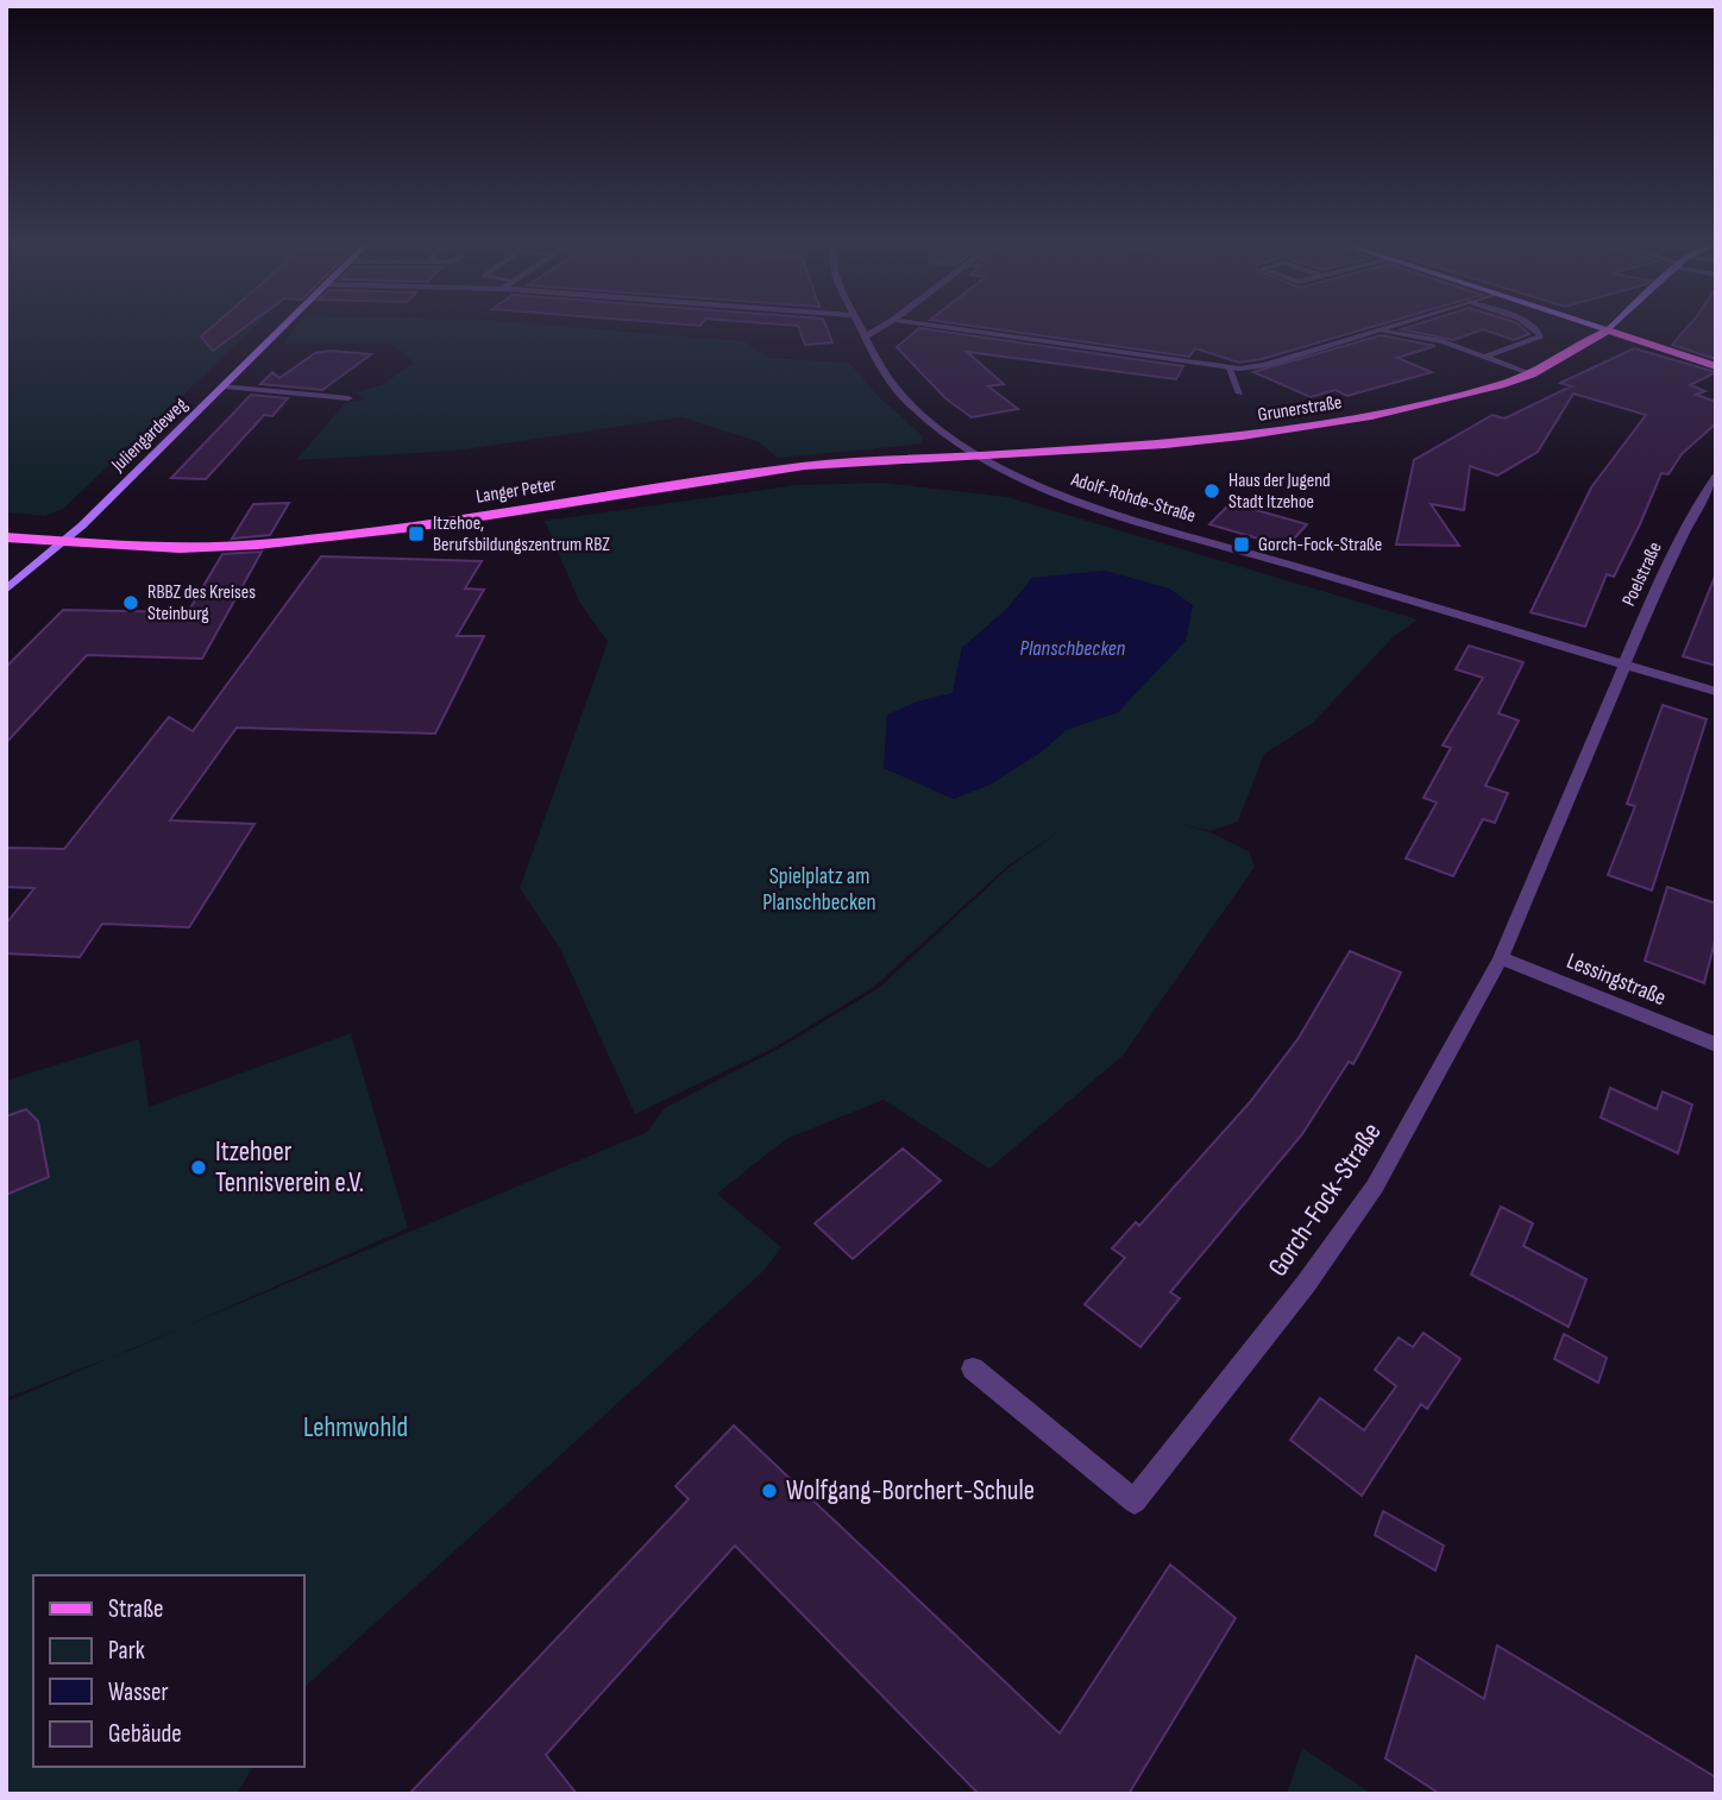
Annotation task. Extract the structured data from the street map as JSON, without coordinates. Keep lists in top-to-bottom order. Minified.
{"streets":{"main road":["Grunerstraße","Langer Peter"],"street":["Juliengardeweg","Adolf-Rohde-Straße","Poelstraße","Lessingstraße","Gorch-Fock-Straße"]},"crossings":[["Grunerstraße","Langer Peter"],["Grunerstraße","Adolf-Rohde-Straße"],["Juliengardeweg","Langer Peter"],["Langer Peter","Adolf-Rohde-Straße"],["Adolf-Rohde-Straße","Poelstraße"],["Adolf-Rohde-Straße","Gorch-Fock-Straße"],["Poelstraße","Gorch-Fock-Straße"],["Lessingstraße","Gorch-Fock-Straße"]],"water":["Planschbecken"],"parks":["Spielplatz am Planschbecken","Lehmwohld"],"places":{"other":["Haus der Jugend Stadt Itzehoe","RBBZ des Kreises Steinburg","Itzehoer Tennisverein e.V.","Wolfgang-Borchert-Schule"],"transit":["Itzehoe, Berufsbildungszentrum RBZ","Gorch-Fock-Straße"]},"legend":["Straße","Park","Wasser","Gebäude"]}
